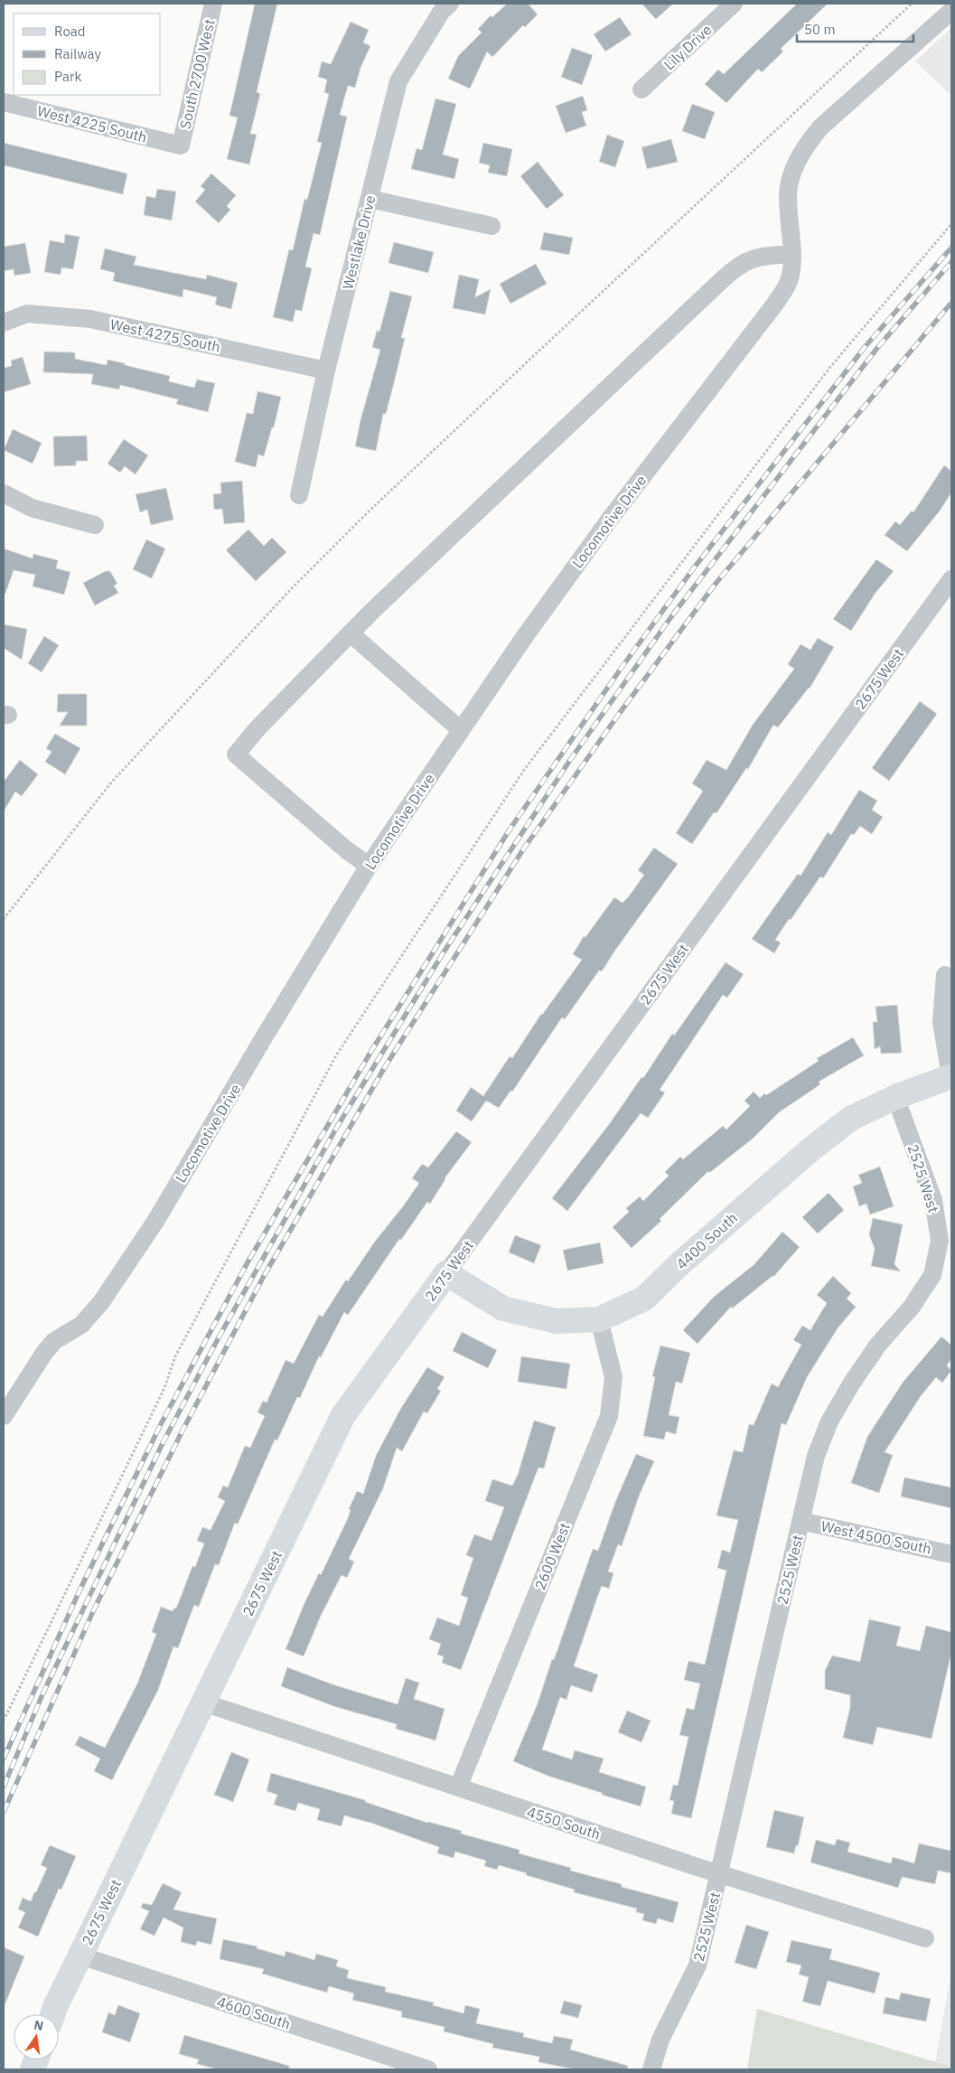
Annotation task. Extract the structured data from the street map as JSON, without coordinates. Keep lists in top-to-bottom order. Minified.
{"streets":{"street":["Lily Drive","South 2700 West","West 4225 South","Westlake Drive","West 4275 South","Locomotive Drive","2675 West","2525 West","4400 South","West 4500 South","2600 West","4550 South","4600 South"]},"crossings":[["South 2700 West","West 4225 South"],["Westlake Drive","West 4275 South"],["2675 West","4400 South"],["2675 West","4550 South"],["2675 West","4600 South"],["2525 West","4400 South"],["2525 West","West 4500 South"],["2525 West","4550 South"],["4400 South","2600 West"],["2600 West","4550 South"]],"legend":["Road","Railway","Park"],"scale_bar":"50 m","north":"top"}
